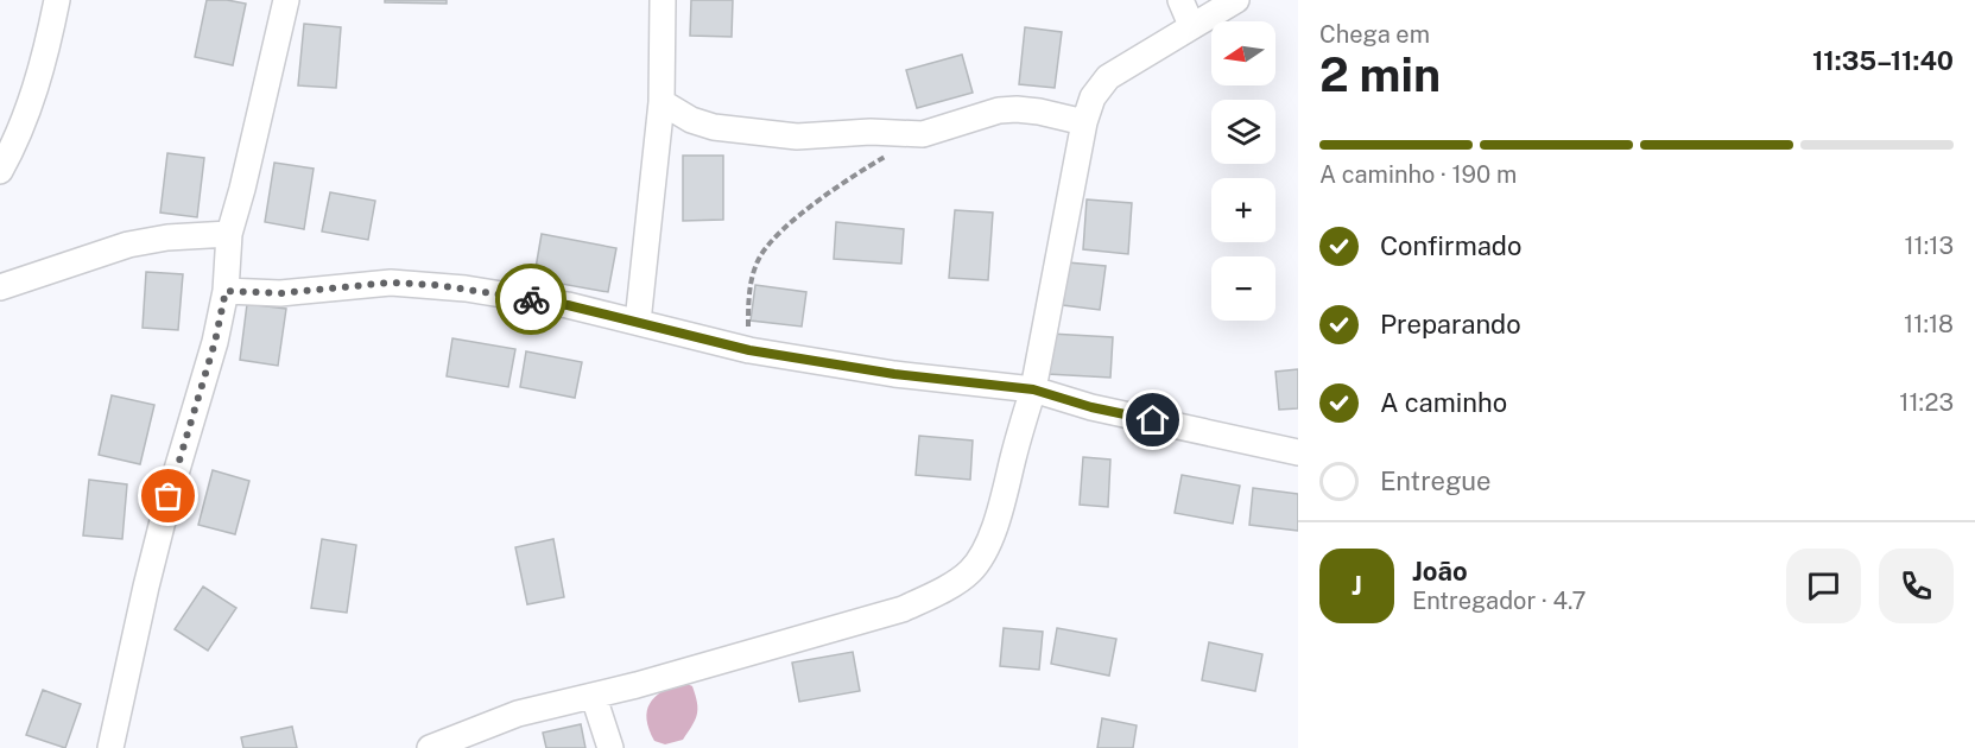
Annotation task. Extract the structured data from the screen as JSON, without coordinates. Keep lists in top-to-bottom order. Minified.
{"north":"left","page":{"heading":["2 min","Chega em","11:35–11:40"],"panel":["João","Entregador · 4.7"],"map_buttons":["+","−"],"bar":"A caminho · 190 m","list":[["Confirmado","11:13"],["Preparando","11:18"],["A caminho","11:23"],"Entregue"],"round":"J"}}
